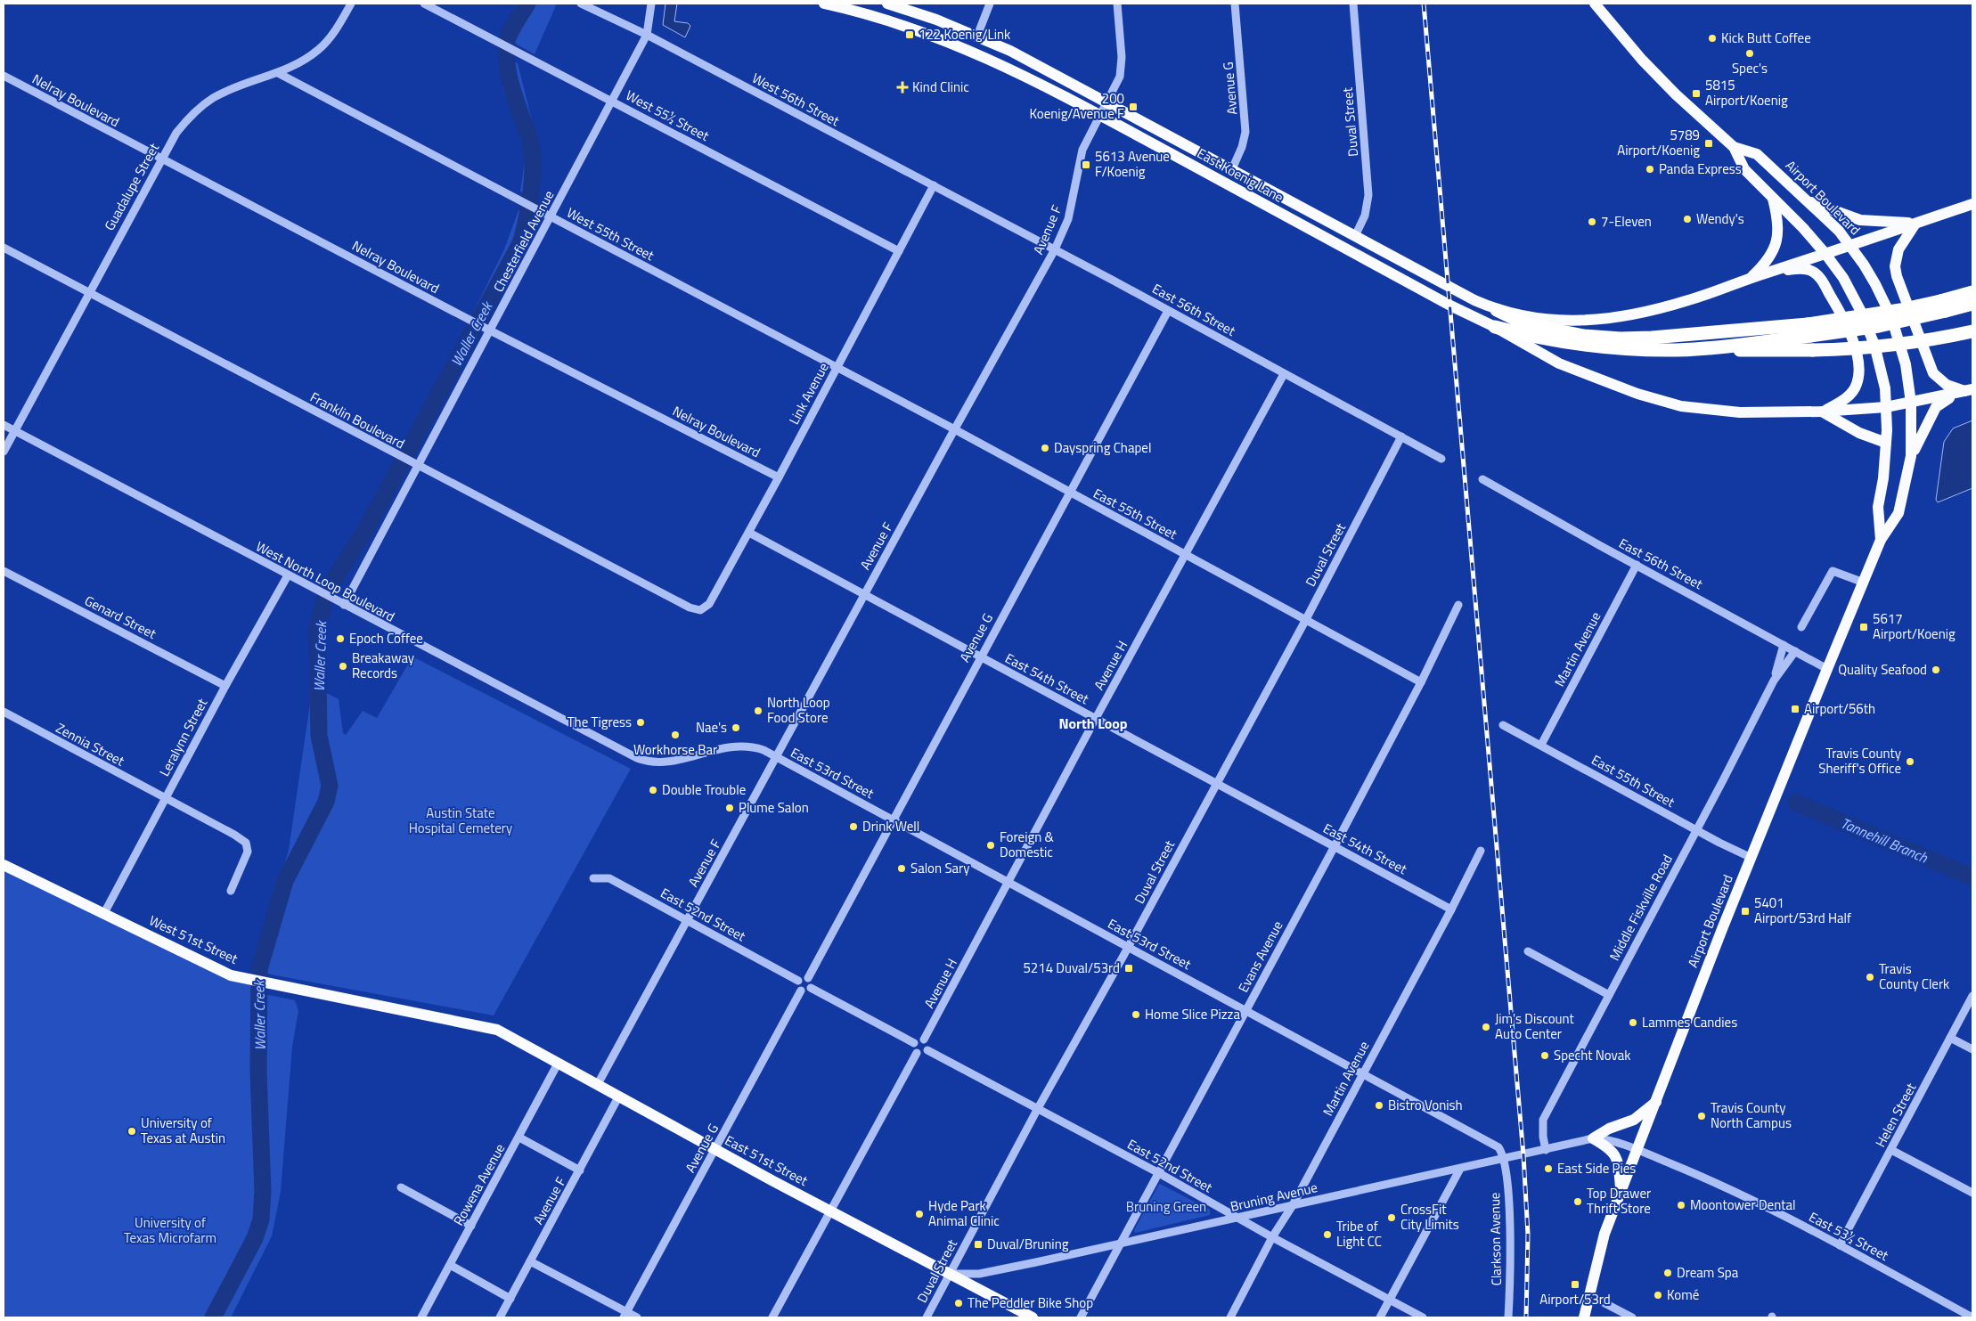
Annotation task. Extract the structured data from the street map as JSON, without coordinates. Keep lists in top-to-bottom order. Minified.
{"streets":{"main road":["East Koenig Lane","Airport Boulevard","West 51st Street","East 51st Street"],"street":["Avenue G","West 56th Street","Nelray Boulevard","West 55½ Street","Duval Street","Guadalupe Street","Avenue F","West 55th Street","Chesterfield Avenue","East 56th Street","Link Avenue","Franklin Boulevard","East 55th Street","West North Loop Boulevard","Genard Street","Martin Avenue","Avenue H","East 54th Street","Leralynn Street","Zennia Street","East 53rd Street","Middle Fiskville Road","East 52nd Street","Evans Avenue","Helen Street","Rowena Avenue","Bruning Avenue","East 53½ Street","Clarkson Avenue"]},"crossings":[["Avenue G","East Koenig Lane"],["Avenue G","East 56th Street"],["Avenue G","East 55th Street"],["Avenue G","East 54th Street"],["Avenue G","East 53rd Street"],["Avenue G","East 52nd Street"],["Avenue G","East 51st Street"],["West 56th Street","Chesterfield Avenue"],["West 56th Street","East 56th Street"],["West 56th Street","Link Avenue"],["Nelray Boulevard","Guadalupe Street"],["Nelray Boulevard","Chesterfield Avenue"],["Nelray Boulevard","Link Avenue"],["West 55½ Street","Chesterfield Avenue"],["West 55½ Street","Link Avenue"],["Duval Street","East Koenig Lane"],["Duval Street","East 56th Street"],["Duval Street","East 55th Street"],["Duval Street","East 54th Street"],["Duval Street","East 53rd Street"],["Duval Street","East 52nd Street"],["Duval Street","East 51st Street"],["Duval Street","Bruning Avenue"],["East Koenig Lane","Airport Boulevard"],["East Koenig Lane","Avenue F"],["Guadalupe Street","West 55th Street"],["Guadalupe Street","Franklin Boulevard"],["Guadalupe Street","West North Loop Boulevard"],["Airport Boulevard","East 56th Street"],["Airport Boulevard","East 55th Street"],["Airport Boulevard","East 53½ Street"],["Avenue F","East 56th Street"],["Avenue F","East 55th Street"],["Avenue F","West North Loop Boulevard"],["Avenue F","East 54th Street"],["Avenue F","East 53rd Street"],["Avenue F","East 52nd Street"],["Avenue F","East 51st Street"],["West 55th Street","Chesterfield Avenue"],["West 55th Street","Link Avenue"],["West 55th Street","East 55th Street"],["Chesterfield Avenue","Franklin Boulevard"],["Chesterfield Avenue","West North Loop Boulevard"],["East 56th Street","Link Avenue"],["East 56th Street","Martin Avenue"],["East 56th Street","Avenue H"],["East 56th Street","Middle Fiskville Road"],["Link Avenue","Franklin Boulevard"],["Link Avenue","East 55th Street"],["Link Avenue","East 54th Street"],["East 55th Street","Martin Avenue"],["East 55th Street","Avenue H"],["East 55th Street","Middle Fiskville Road"],["East 55th Street","Evans Avenue"],["West North Loop Boulevard","Leralynn Street"],["West North Loop Boulevard","East 53rd Street"],["Genard Street","Leralynn Street"],["Martin Avenue","East 54th Street"],["Martin Avenue","East 53rd Street"],["Martin Avenue","East 52nd Street"],["Martin Avenue","Bruning Avenue"],["Avenue H","East 54th Street"],["Avenue H","East 53rd Street"],["Avenue H","East 52nd Street"],["East 54th Street","Evans Avenue"],["Leralynn Street","Zennia Street"],["Leralynn Street","West 51st Street"],["East 53rd Street","Evans Avenue"],["East 53rd Street","Bruning Avenue"],["East 53rd Street","Clarkson Avenue"],["Middle Fiskville Road","Bruning Avenue"],["East 52nd Street","Evans Avenue"],["East 52nd Street","Bruning Avenue"],["West 51st Street","East 51st Street"],["Evans Avenue","Bruning Avenue"],["Helen Street","East 53½ Street"],["East 51st Street","Rowena Avenue"],["East 51st Street","Bruning Avenue"],["Bruning Avenue","Clarkson Avenue"]],"districts":["North Loop"],"water":["Waller Creek","Tannehill Branch"],"parks":["Austin State Hospital Cemetery","Bruning Green","University of Texas Microfarm"],"places":{"transit":["122 Koenig/Link","5815 Airport/Koenig","200 Koenig/Avenue F","5789 Airport/Koenig","5613 Avenue F/Koenig","5617 Airport/Koenig","Airport/56th","5401 Airport/53rd Half","5214 Duval/53rd","Duval/Bruning","Airport/53rd"],"other":["Kick Butt Coffee","Spec's","Panda Express","Wendy's","7-Eleven","Dayspring Chapel","Epoch Coffee","Breakaway Records","Quality Seafood","North Loop Food Store","The Tigress","Nae's","Workhorse Bar","Travis County Sheriff's Office","Double Trouble","Plume Salon","Drink Well","Foreign & Domestic","Salon Sary","Travis County Clerk","Home Slice Pizza","Lammes Candies","Jim's Discount Auto Center","Specht Novak","Bistro Vonish","Travis County North Campus","University of Texas at Austin","East Side Pies","Top Drawer Thrift Store","Moontower Dental","Hyde Park Animal Clinic","CrossFit City Limits","Tribe of Light CC","Dream Spa","Komé","The Peddler Bike Shop"],"health":["Kind Clinic"]}}
